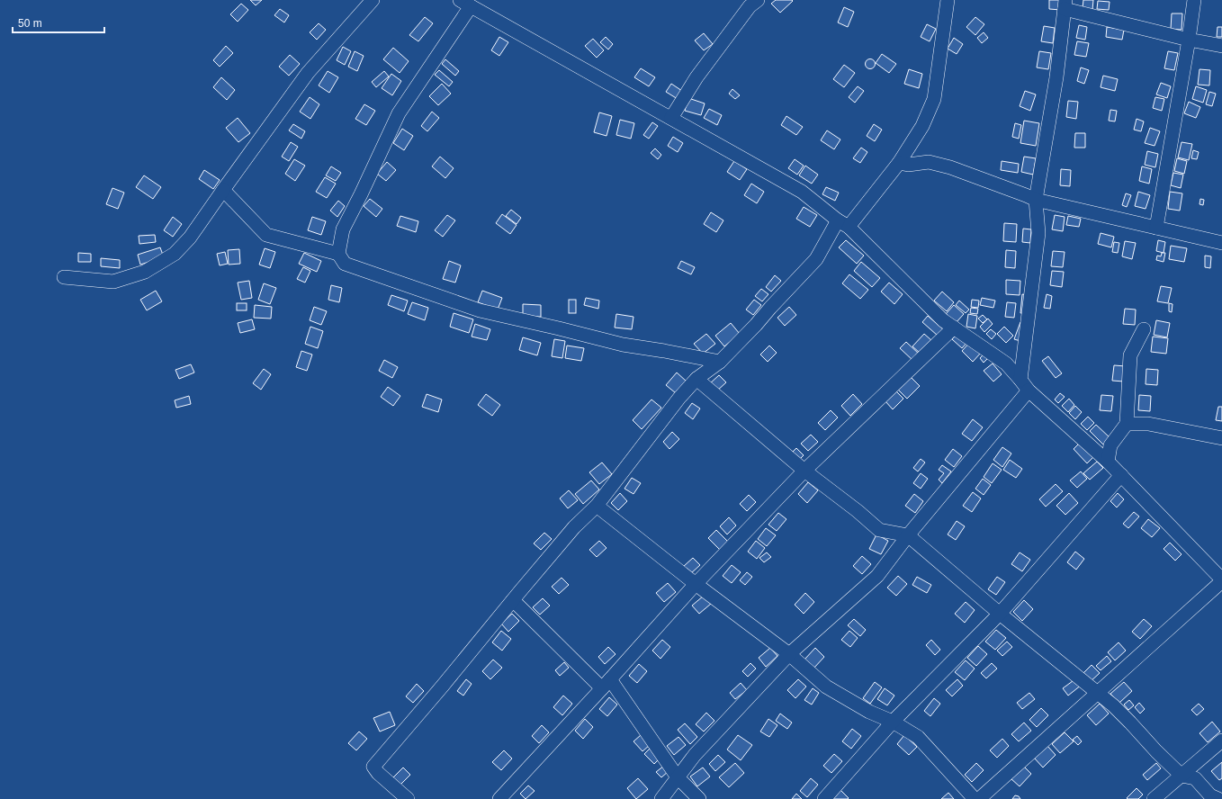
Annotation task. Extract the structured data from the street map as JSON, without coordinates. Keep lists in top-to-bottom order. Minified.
{"scale_bar":"50 m"}
